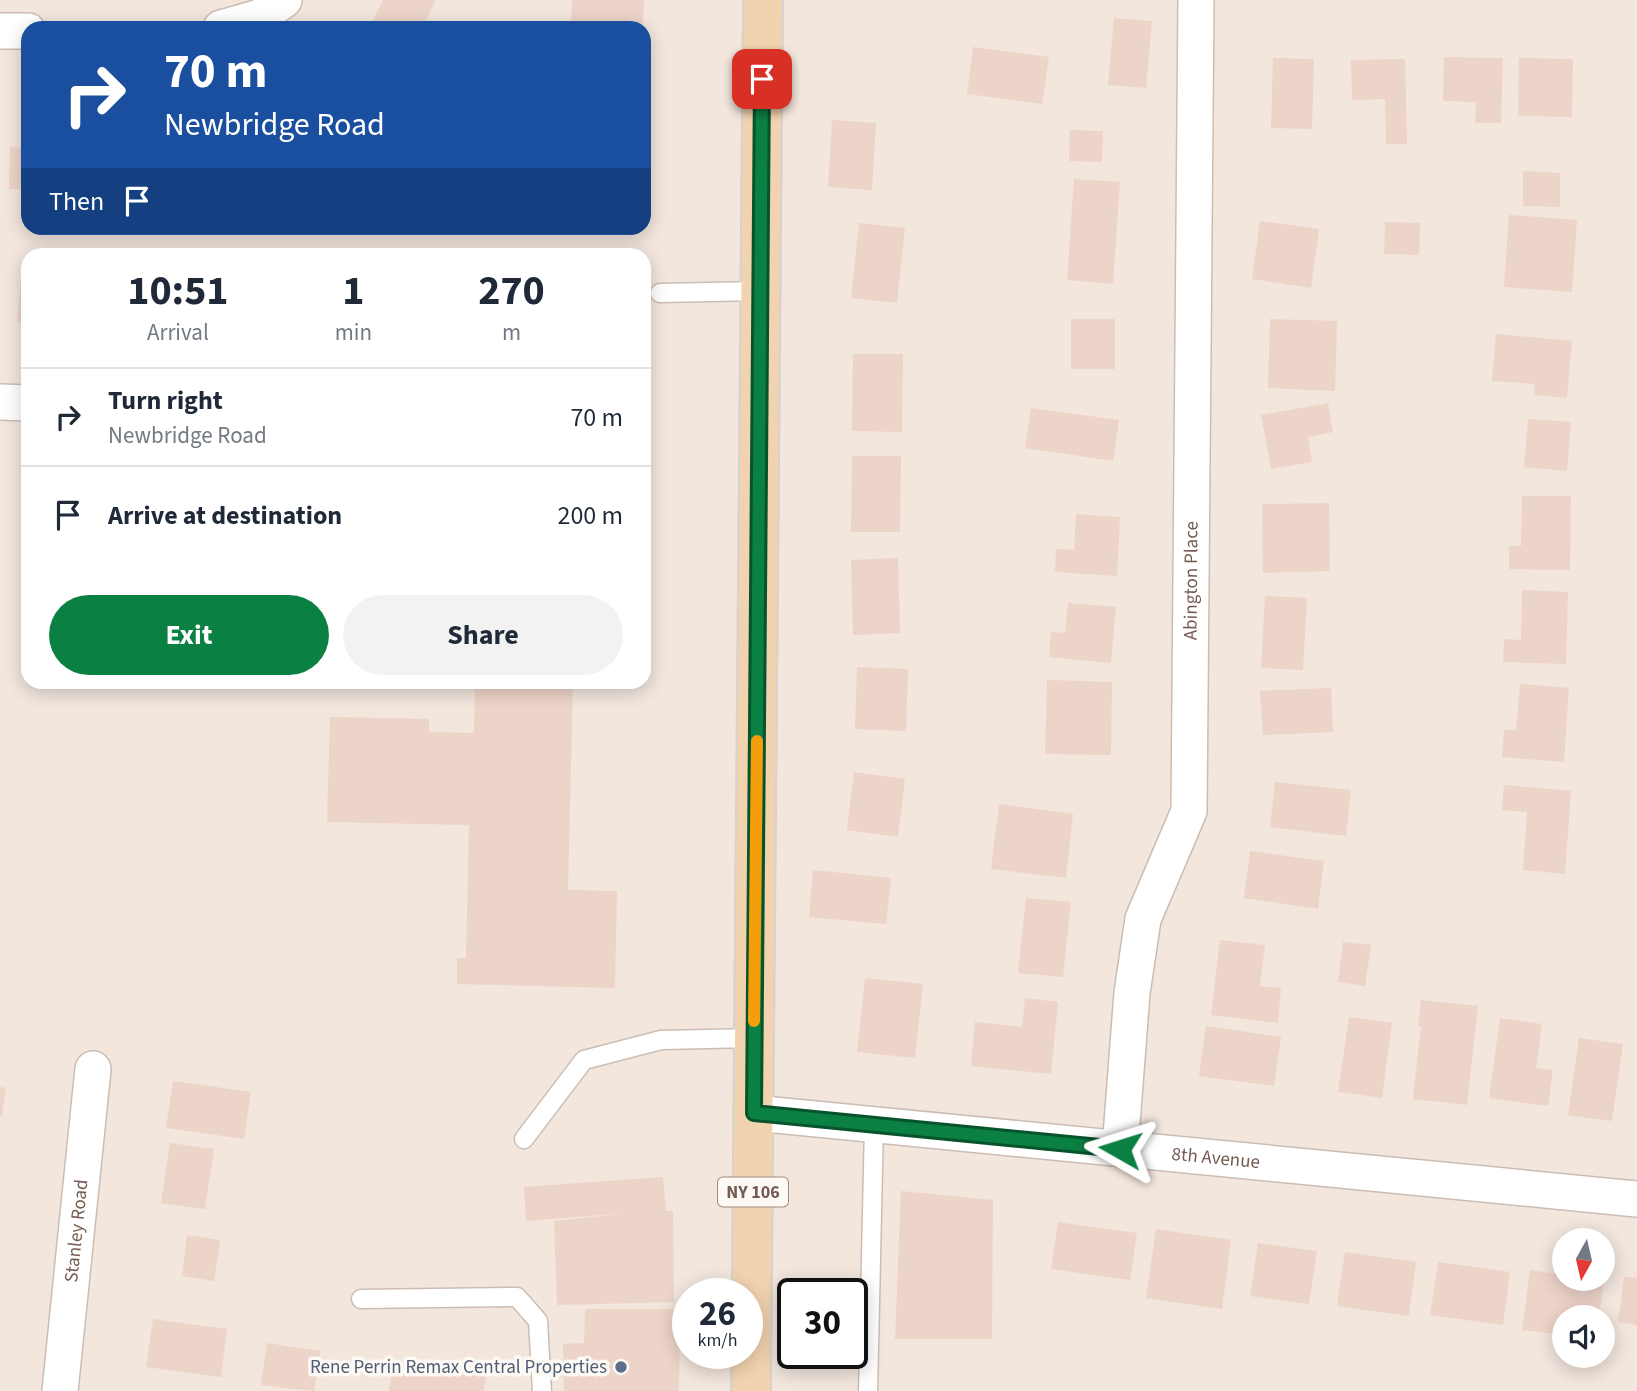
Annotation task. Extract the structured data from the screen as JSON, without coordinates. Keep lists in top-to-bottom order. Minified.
{"streets":{"main road":["NY 106"],"street":["Abington Place","8th Avenue","Stanley Road"]},"crossings":[["Abington Place","8th Avenue"],["8th Avenue","NY 106"]],"places":["Rene Perrin Remax Central Properties"],"north":"bottom","page":{"turn":["70 m","Newbridge Road"],"then":"Then","eta":["10:51","Arrival","1","min","270","m"],"list":[{"name":"Turn right","note":"Newbridge Road","value":"70 m"},{"name":"Arrive at destination","value":"200 m"}],"buttons":["Exit","Share"],"speed":"26 km/h","limit":"30"}}
